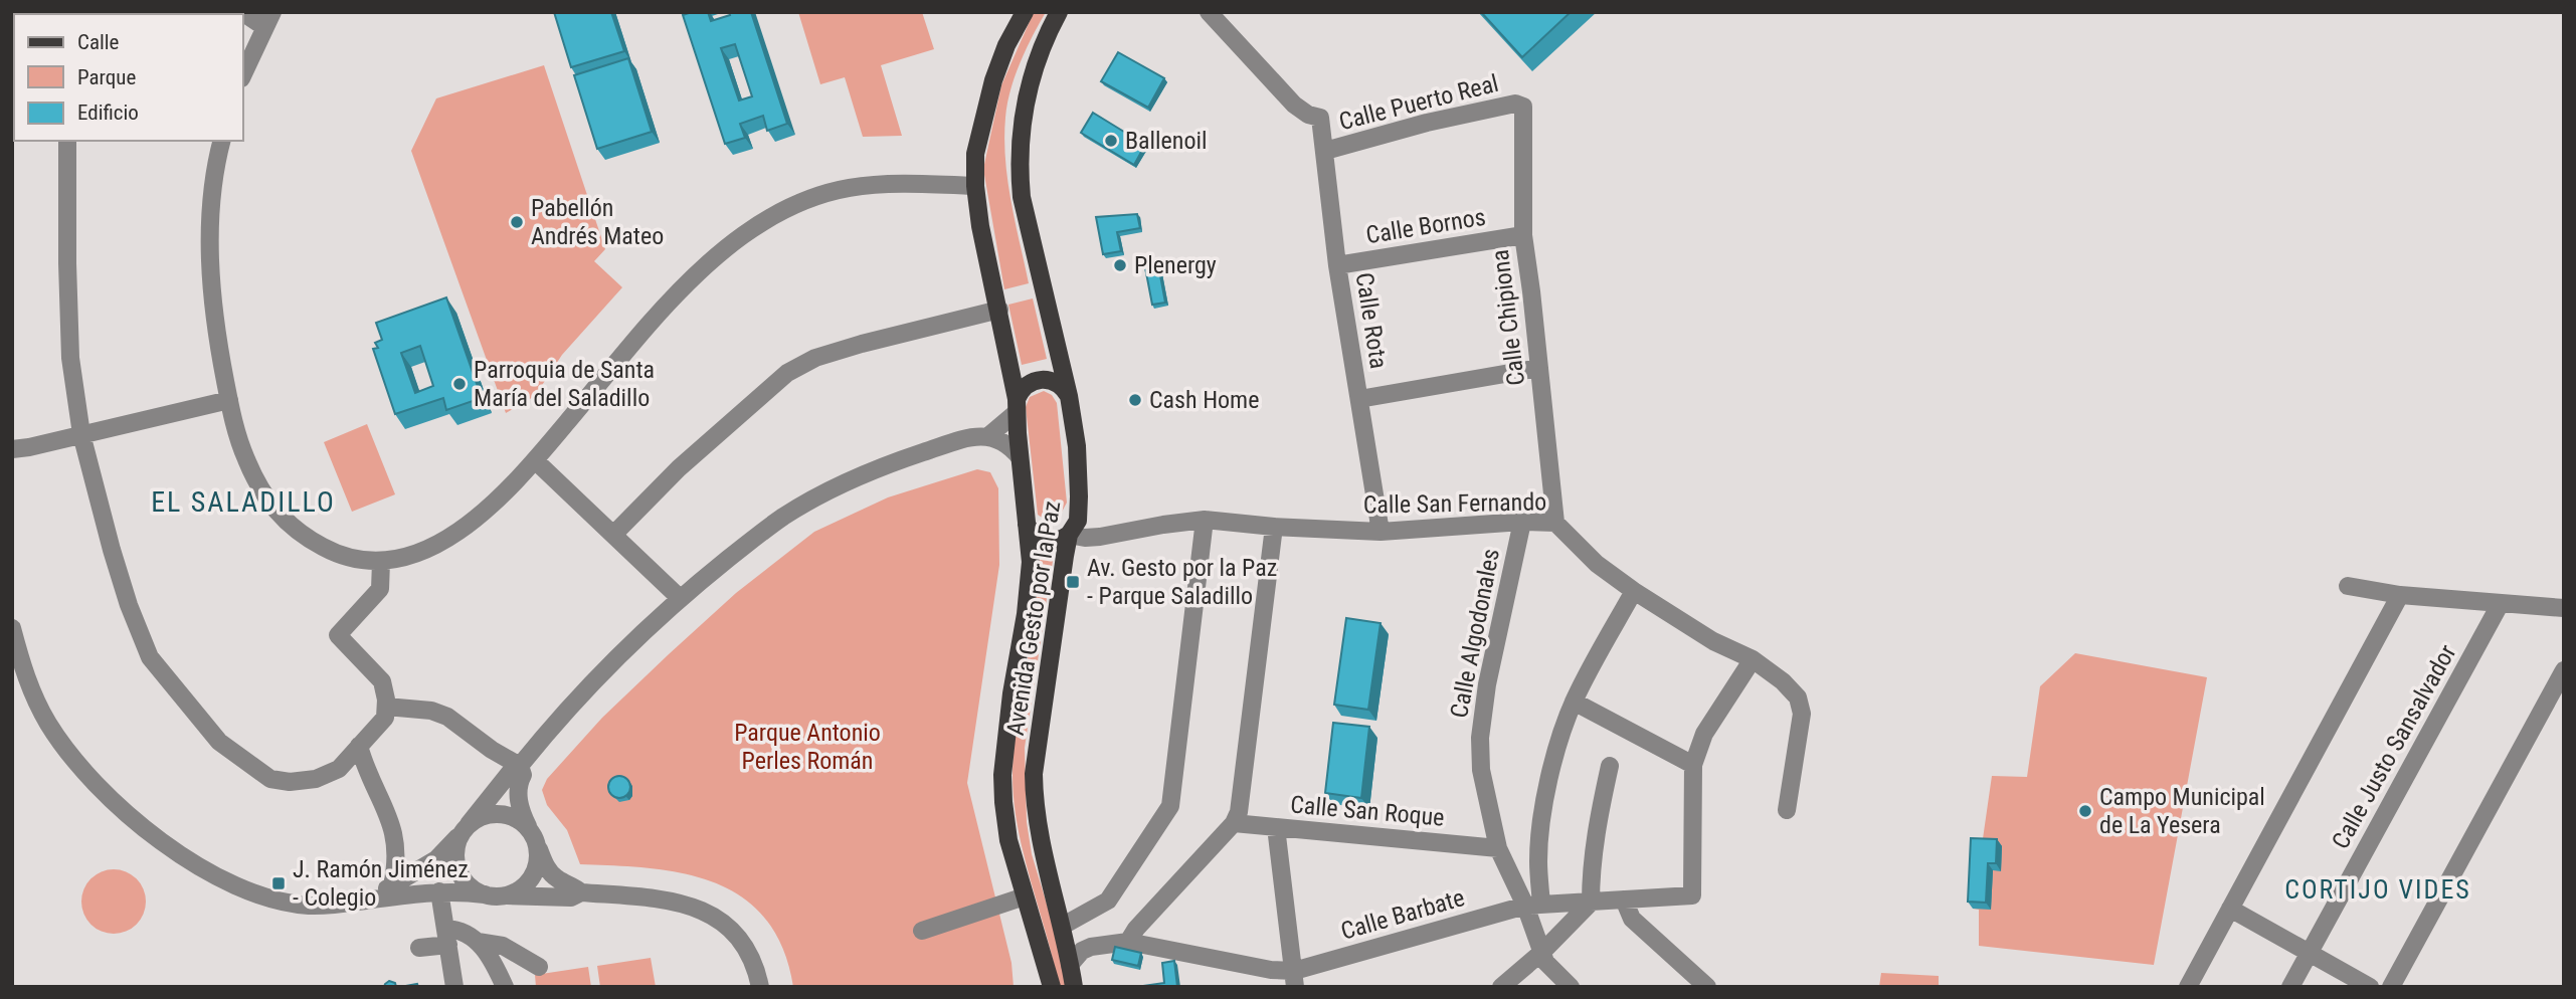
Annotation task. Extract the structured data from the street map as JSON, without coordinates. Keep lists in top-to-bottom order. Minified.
{"streets":{"main road":["Avenida Gesto por la Paz"],"street":["Calle Puerto Real","Calle Bornos","Calle Chipiona","Calle Rota","Calle San Fernando","Calle Algodonales","Calle Justo Sansalvador","Calle San Roque","Calle Barbate"]},"crossings":[["Calle Puerto Real","Calle Chipiona"],["Calle Puerto Real","Calle Rota"],["Calle Bornos","Calle Chipiona"],["Calle Bornos","Calle Rota"],["Calle Chipiona","Calle San Fernando"],["Calle Rota","Calle San Fernando"],["Calle San Fernando","Avenida Gesto por la Paz"],["Calle San Fernando","Calle Algodonales"],["Avenida Gesto por la Paz","Calle Barbate"],["Calle Algodonales","Calle San Roque"],["Calle Algodonales","Calle Barbate"]],"districts":["EL SALADILLO","CORTIJO VIDES"],"parks":["Parque Antonio Perles Román"],"places":{"other":["Ballenoil","Pabellón Andrés Mateo","Plenergy","Parroquia de Santa María del Saladillo","Cash Home","Campo Municipal de La Yesera"],"transit":["Av. Gesto por la Paz - Parque Saladillo","J. Ramón Jiménez - Colegio"]},"legend":["Calle","Parque","Edificio"]}
